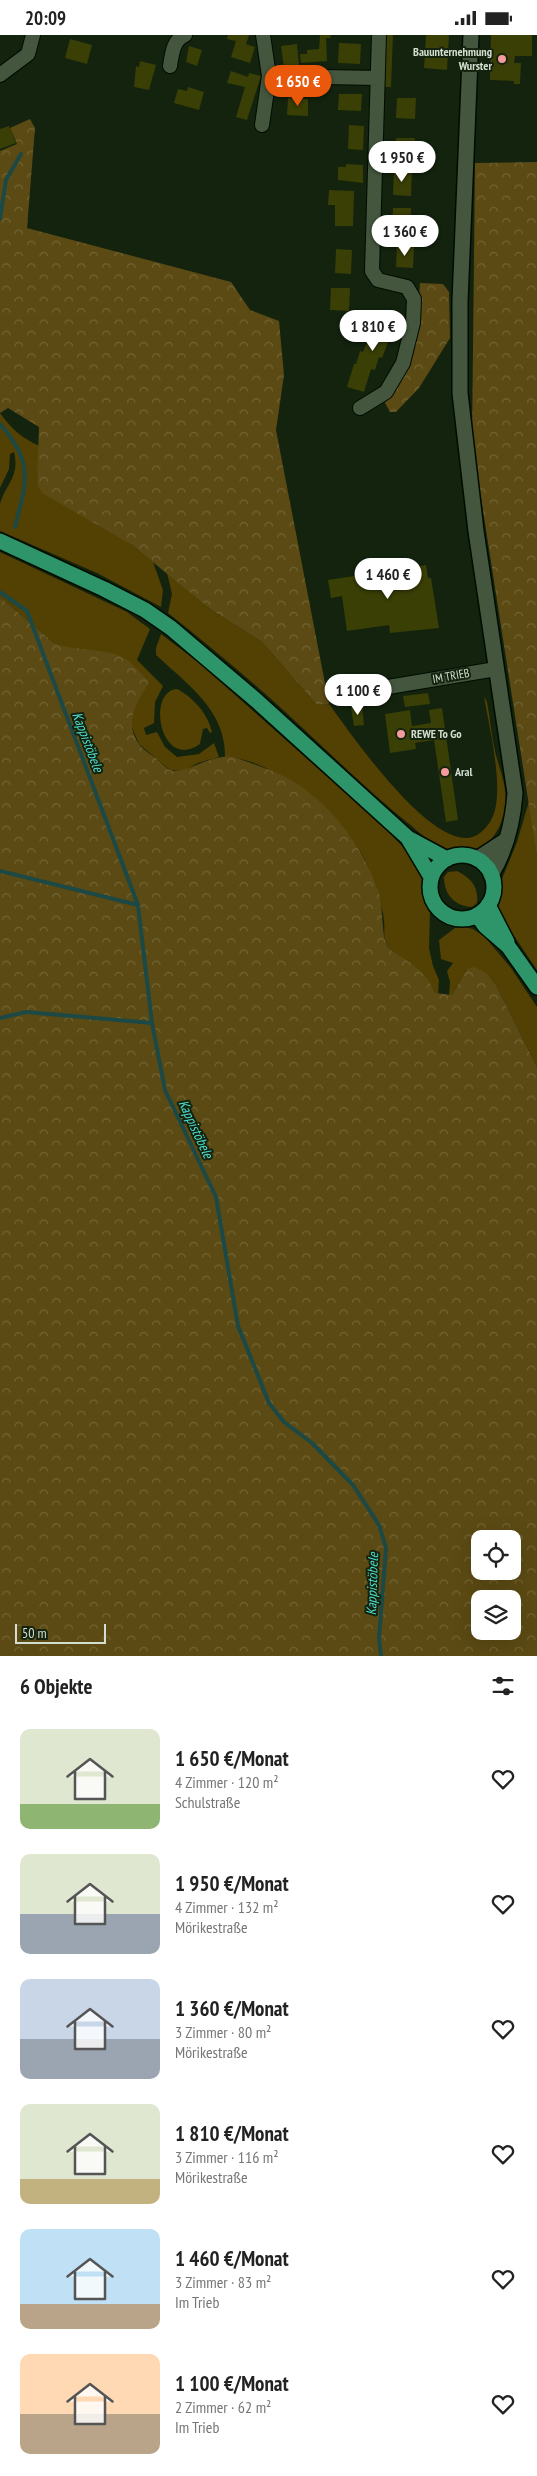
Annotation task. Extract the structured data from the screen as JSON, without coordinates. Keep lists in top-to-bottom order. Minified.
{"streets":{"street":["IM TRIEB"]},"water":["Kappistöbele"],"places":["Bauunternehmung Wurster","REWE To Go","Aral"],"scale_bar":"50 m","page":{"status":"20:09","price":["1 650 €","1 950 €","1 360 €","1 810 €","1 460 €","1 100 €"],"scale":"50 m","heading":"6 Objekte","list":[{"name":"1 650 €/Monat","note":"4 Zimmer · 120 m² · Schulstraße"},{"name":"1 950 €/Monat","note":"4 Zimmer · 132 m² · Mörikestraße"},{"name":"1 360 €/Monat","note":"3 Zimmer · 80 m² · Mörikestraße"},{"name":"1 810 €/Monat","note":"3 Zimmer · 116 m² · Mörikestraße"},{"name":"1 460 €/Monat","note":"3 Zimmer · 83 m² · Im Trieb"},{"name":"1 100 €/Monat","note":"2 Zimmer · 62 m² · Im Trieb"}]}}
